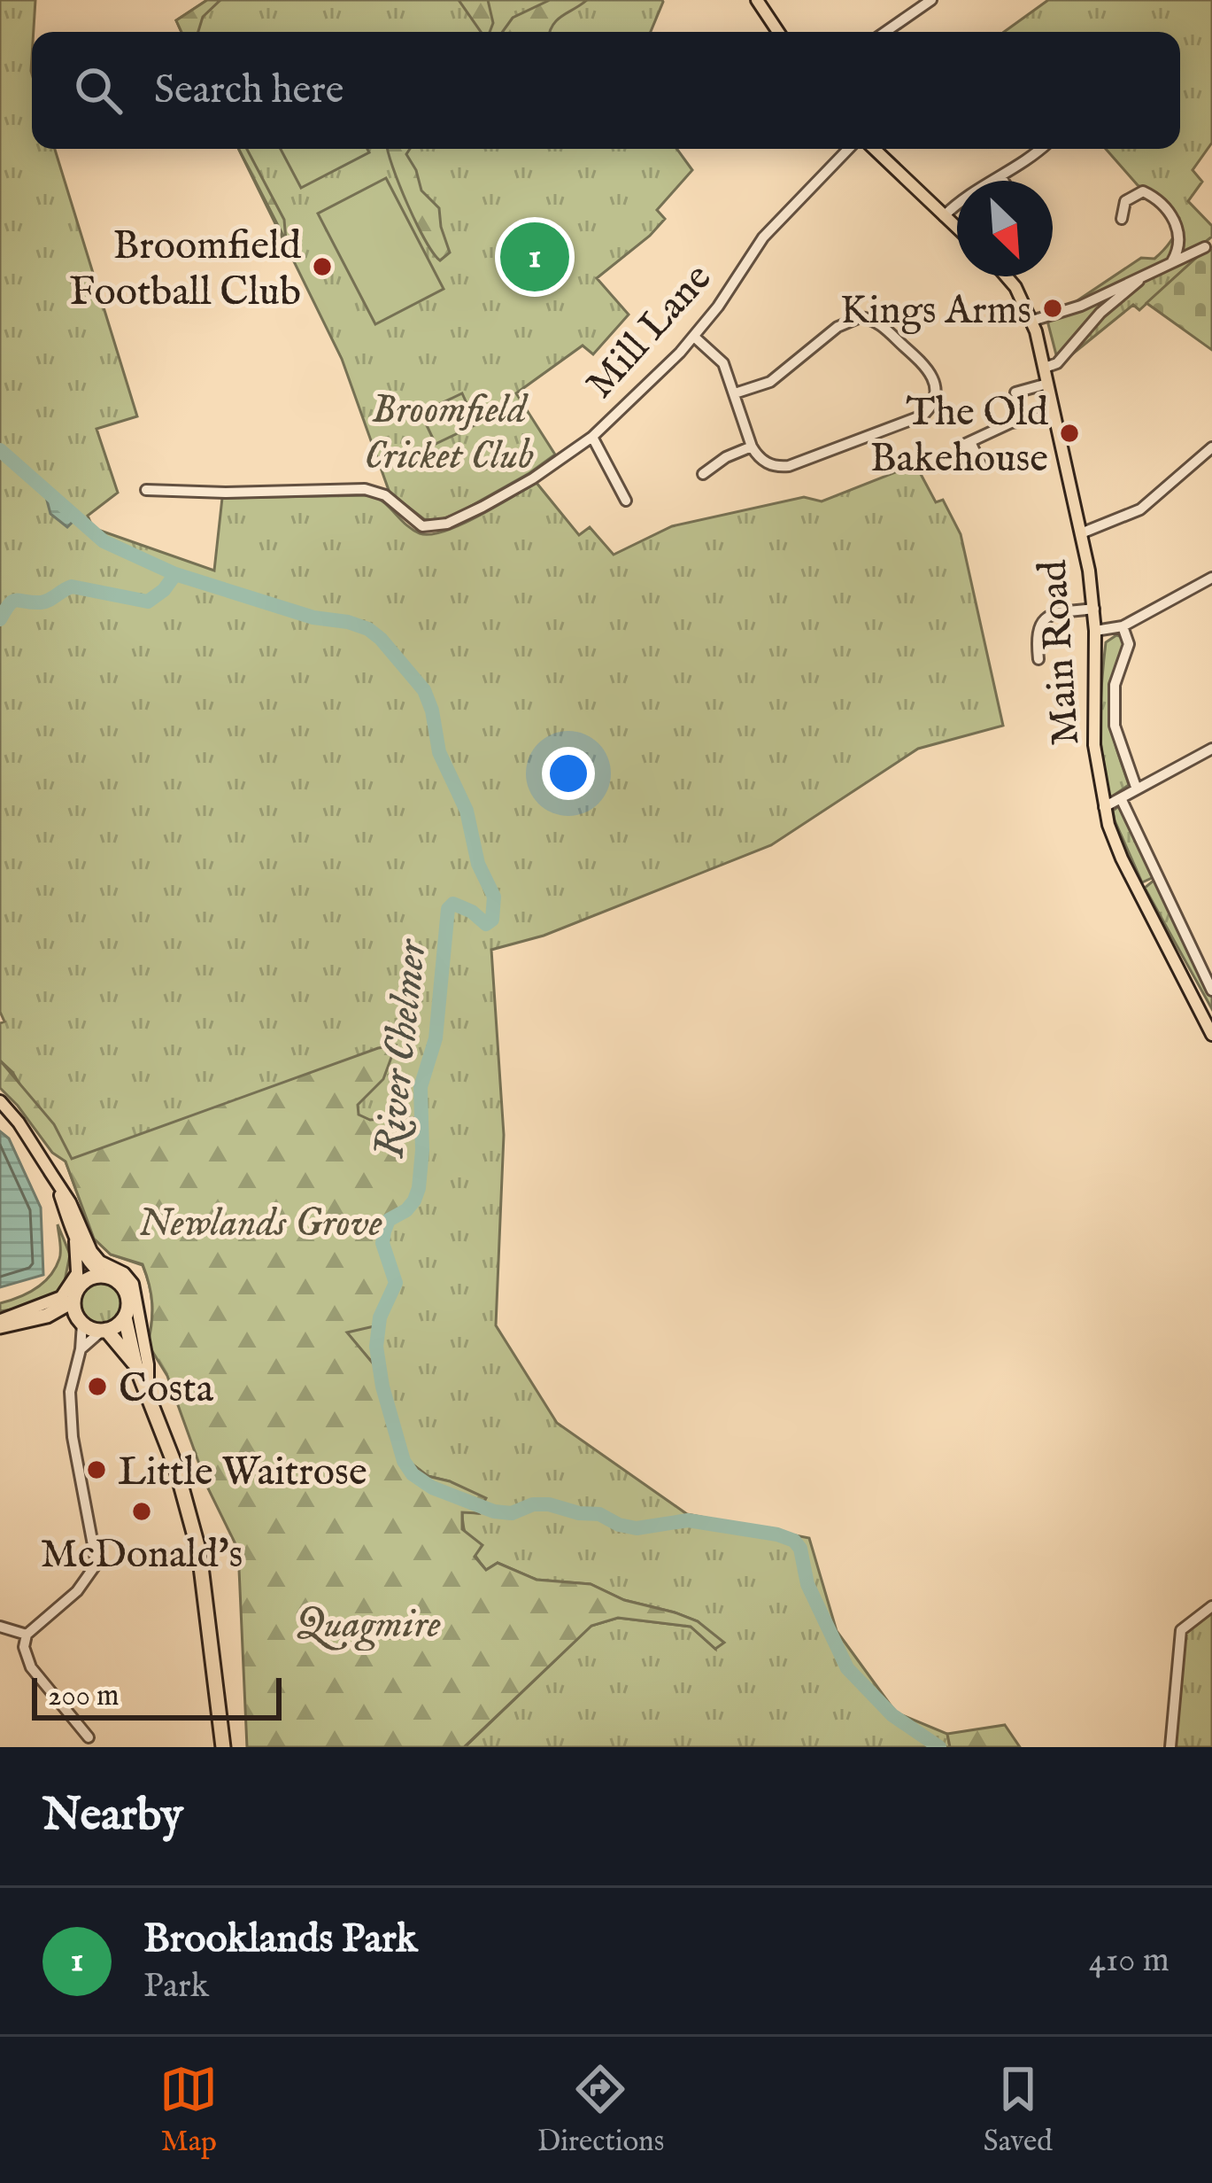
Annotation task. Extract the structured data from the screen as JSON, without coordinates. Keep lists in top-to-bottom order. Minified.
{"streets":{"main road":["Main Road"],"street":["Mill Lane"]},"water":["River Chelmer"],"parks":["Broomfield Cricket Club","Newlands Grove","Quagmire"],"places":["Broomfield Football Club","Kings Arms","The Old Bakehouse","Costa","Little Waitrose","McDonald's"],"scale_bar":"200 m","north":"bottom right","page":{"search":"Search here","pins":"1","scale":"200 m","heading":"Nearby","list":[{"mark":"1","name":"Brooklands Park","note":"Park","value":"410 m"}],"nav":["Map","Directions","Saved"]}}
